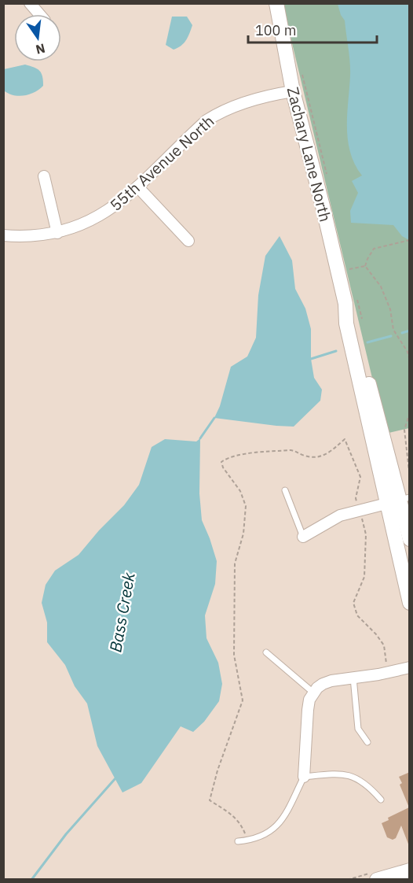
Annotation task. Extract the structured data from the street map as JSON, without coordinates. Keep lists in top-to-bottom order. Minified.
{"streets":{"street":["Zachary Lane North","55th Avenue North"]},"crossings":[["Zachary Lane North","55th Avenue North"]],"water":["Bass Creek"],"scale_bar":"100 m","north":"bottom"}
